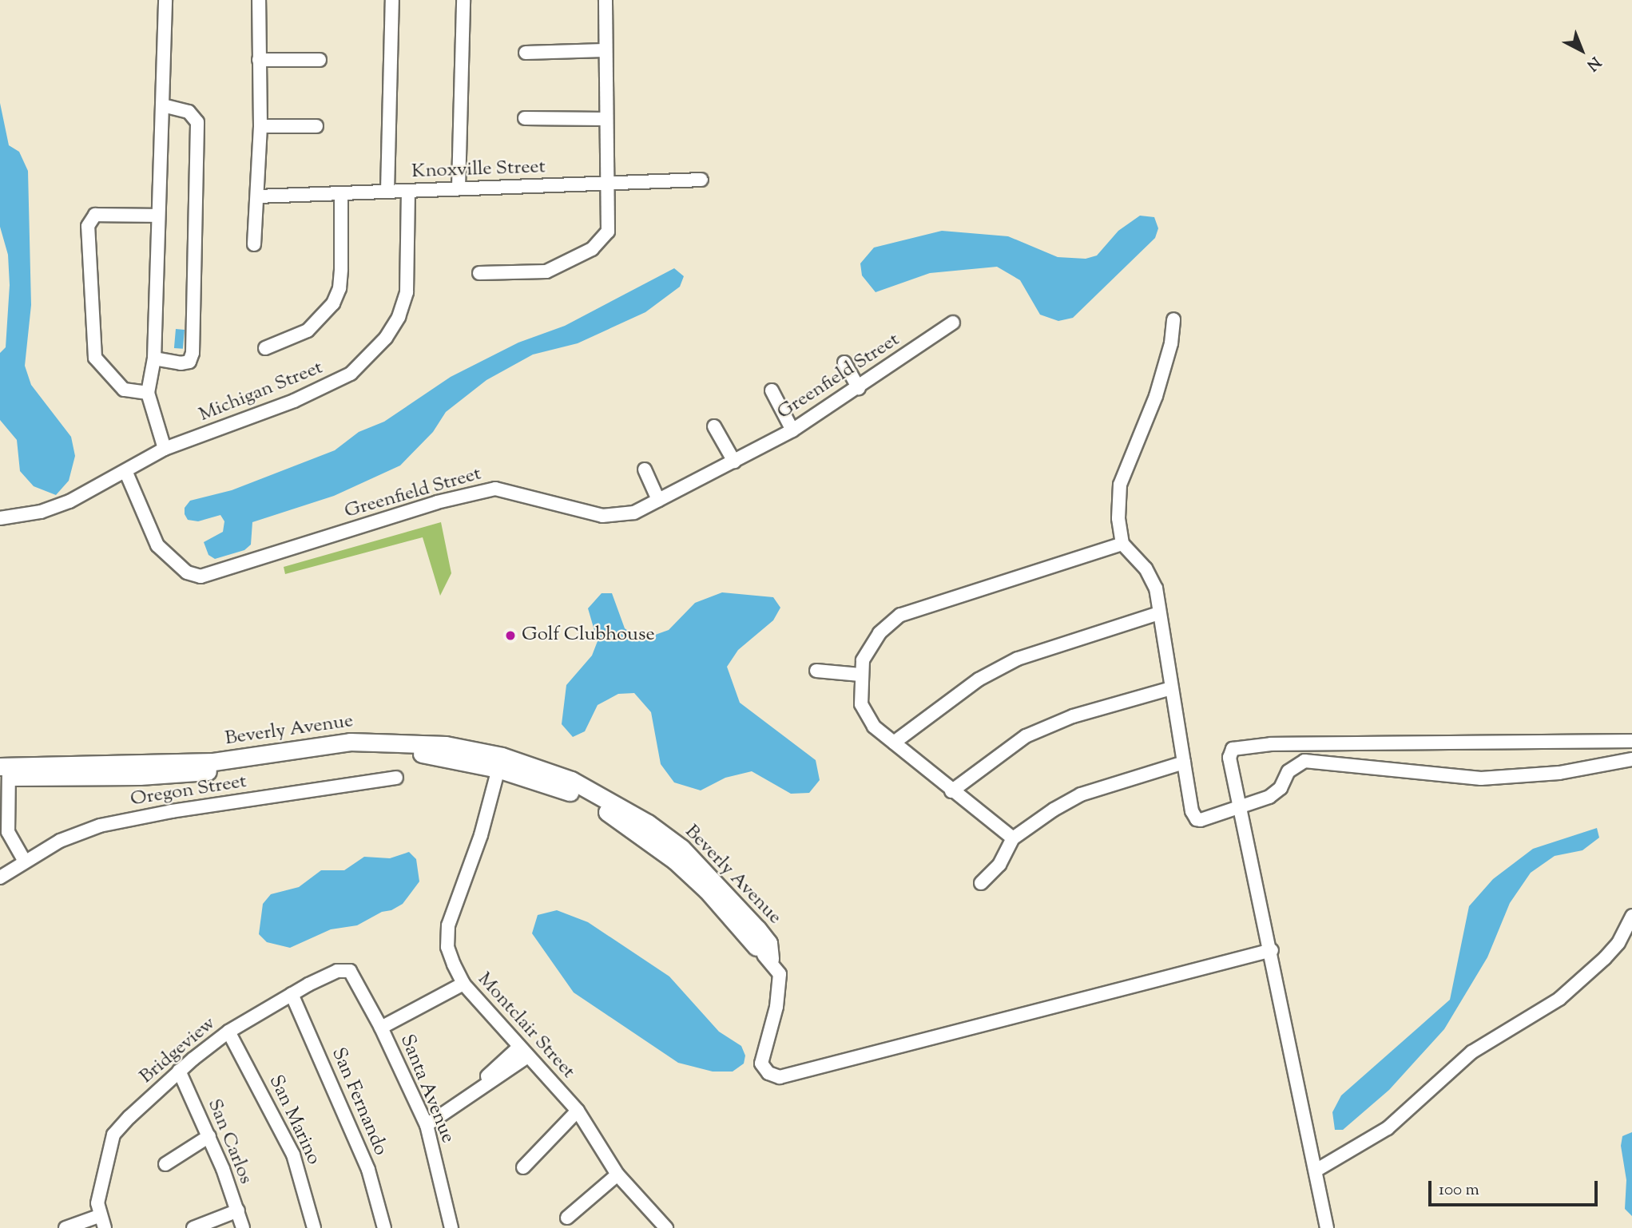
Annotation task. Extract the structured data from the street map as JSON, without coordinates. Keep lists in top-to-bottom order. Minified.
{"streets":{"street":["Knoxville Street","Greenfield Street","Michigan Street","Beverly Avenue","Oregon Street","Montclair Street","Bridgeview","Santa Avenue","San Fernando","San Marino","San Carlos"]},"crossings":[["Knoxville Street","Michigan Street"],["Greenfield Street","Michigan Street"],["Beverly Avenue","Montclair Street"],["Bridgeview","Santa Avenue"],["Bridgeview","San Fernando"],["Bridgeview","San Marino"],["Bridgeview","San Carlos"]],"places":["Golf Clubhouse"],"scale_bar":"100 m","north":"bottom right"}
